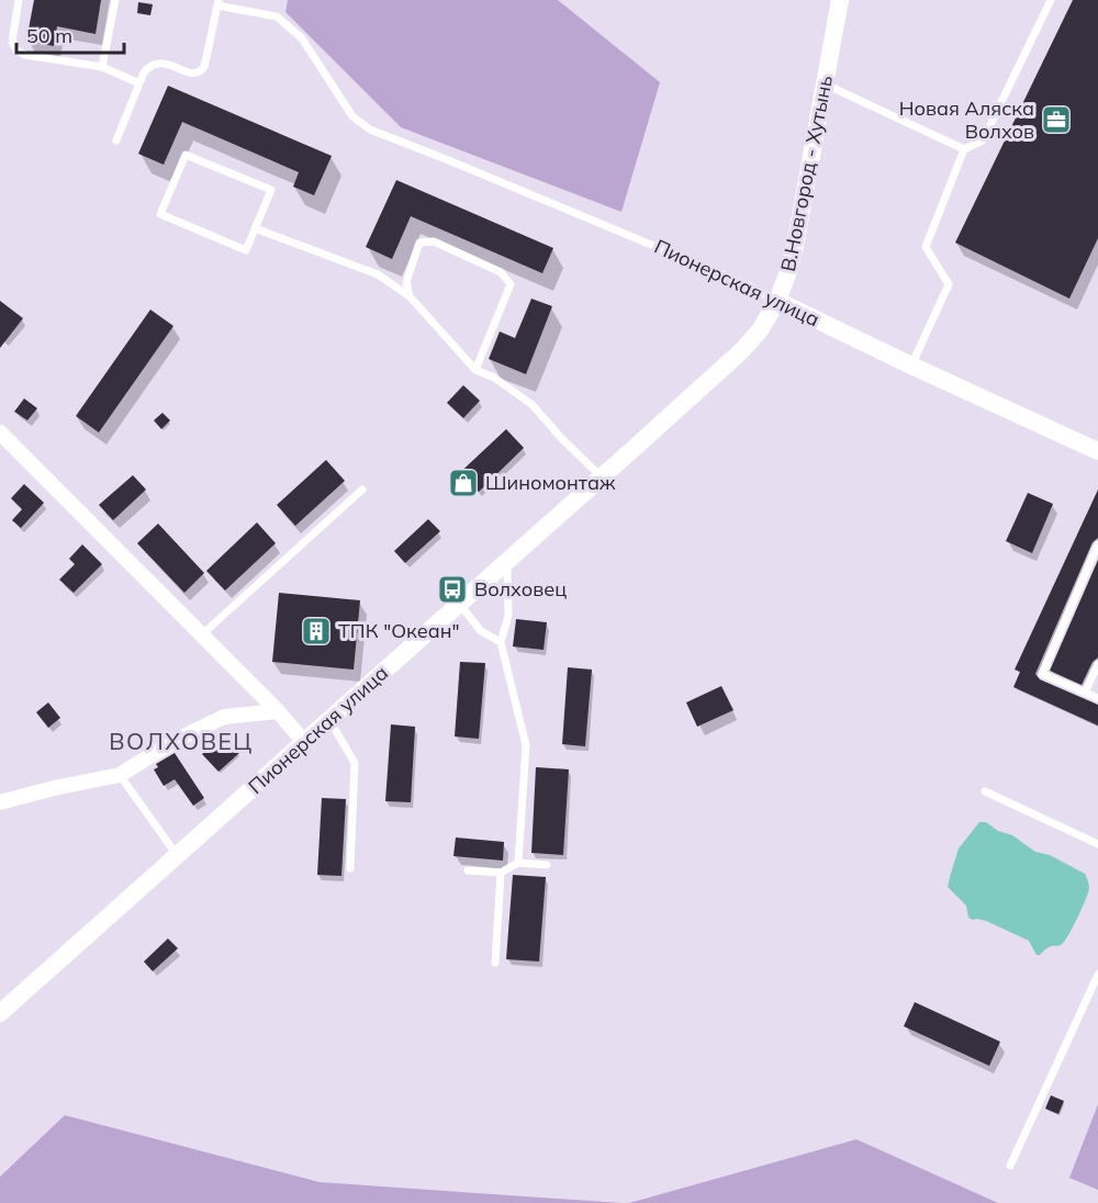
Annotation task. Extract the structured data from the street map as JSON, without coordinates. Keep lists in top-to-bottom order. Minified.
{"streets":{"street":["В.Новгород - Хутынь","Пионерская улица"]},"crossings":[["В.Новгород - Хутынь","Пионерская улица"]],"districts":["ВОЛХОВЕЦ"],"places":{"office":["Новая Аляска Волхов"],"shop":["Шиномонтаж"],"bus stop":["Волховец"],"building":["ТПК \"Океан\""]},"scale_bar":"50 m"}
